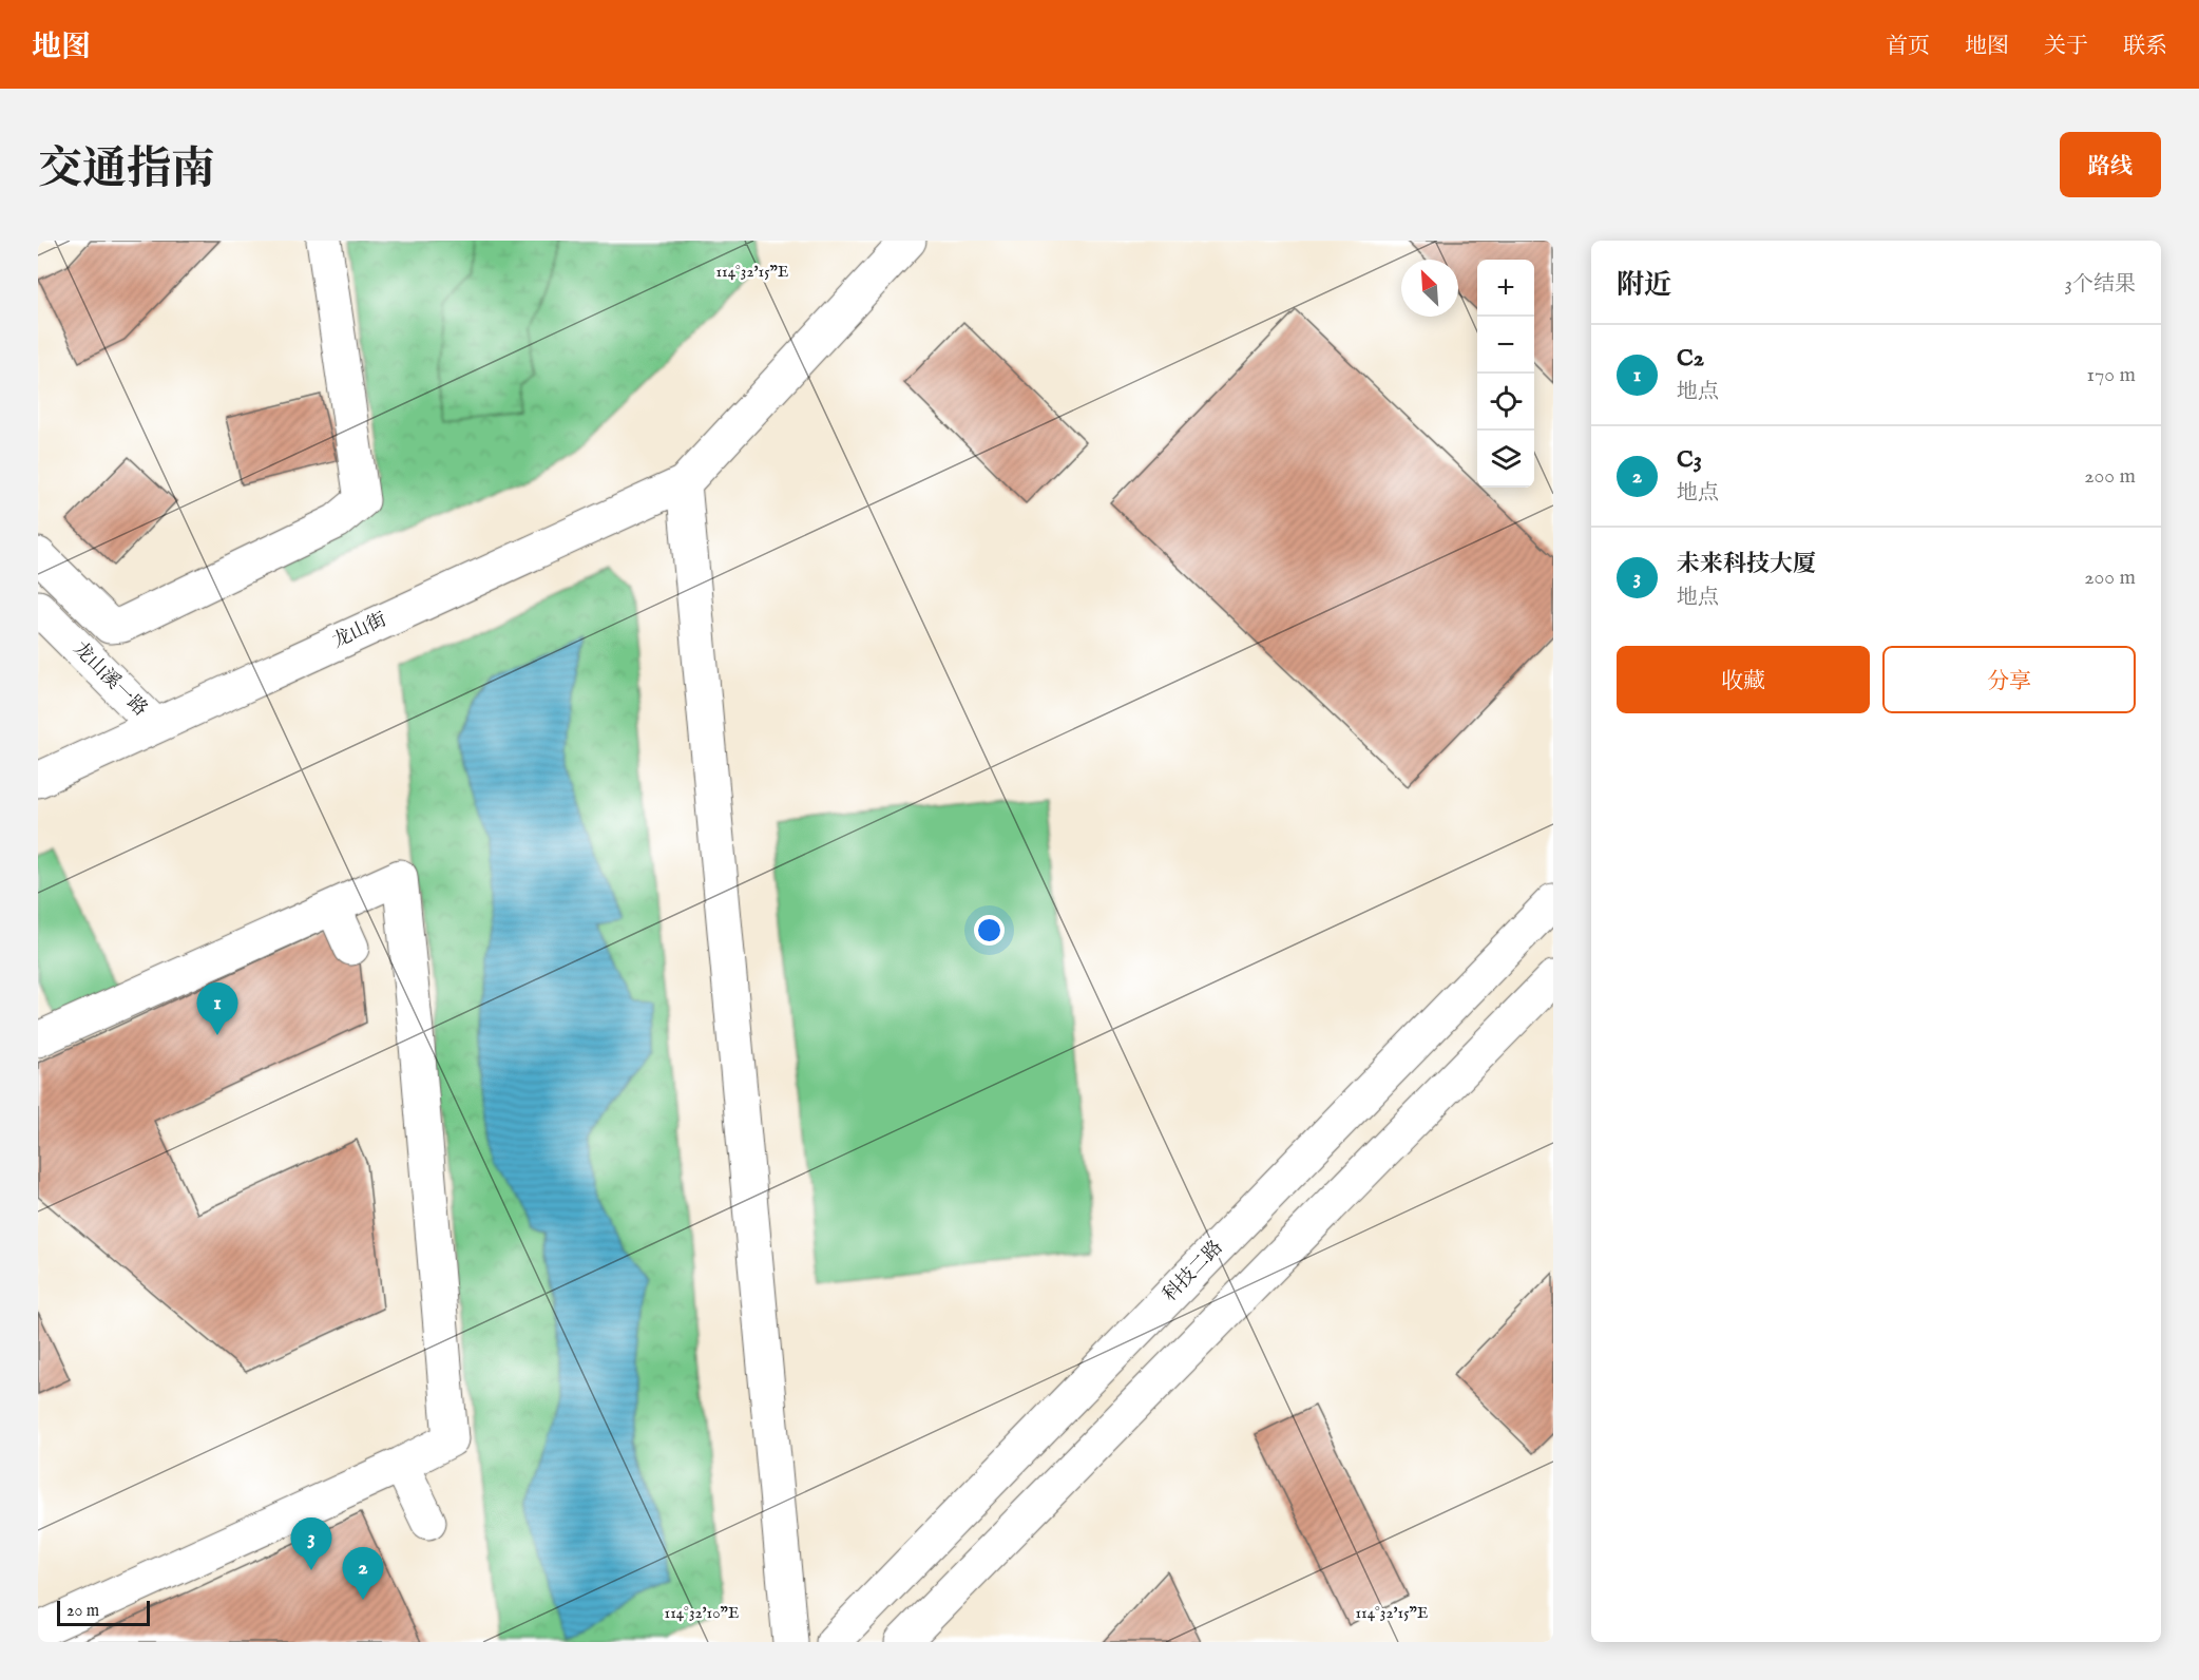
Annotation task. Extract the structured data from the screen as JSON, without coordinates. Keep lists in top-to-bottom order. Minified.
{"streets":{"street":["龙山街","龙山溪一路","科技二路"]},"crossings":[["龙山街","龙山溪一路"]],"scale_bar":"20 m","north":"top left","page":{"header":"地图","nav":["首页","地图","关于","联系"],"title":"交通指南","buttons":["路线",["收藏","分享"]],"heading":["附近","3个结果"],"map_buttons":["+","−"],"list":[{"mark":"1","name":"C2","note":"地点","value":"170 m"},{"mark":"2","name":"C3","note":"地点","value":"200 m"},{"mark":"3","name":"未来科技大厦","note":"地点","value":"200 m"}],"pins":["1","3","2"],"scale":"20 m"},"coordinates":["114°32'15\"E","114°32'10\"E"]}
